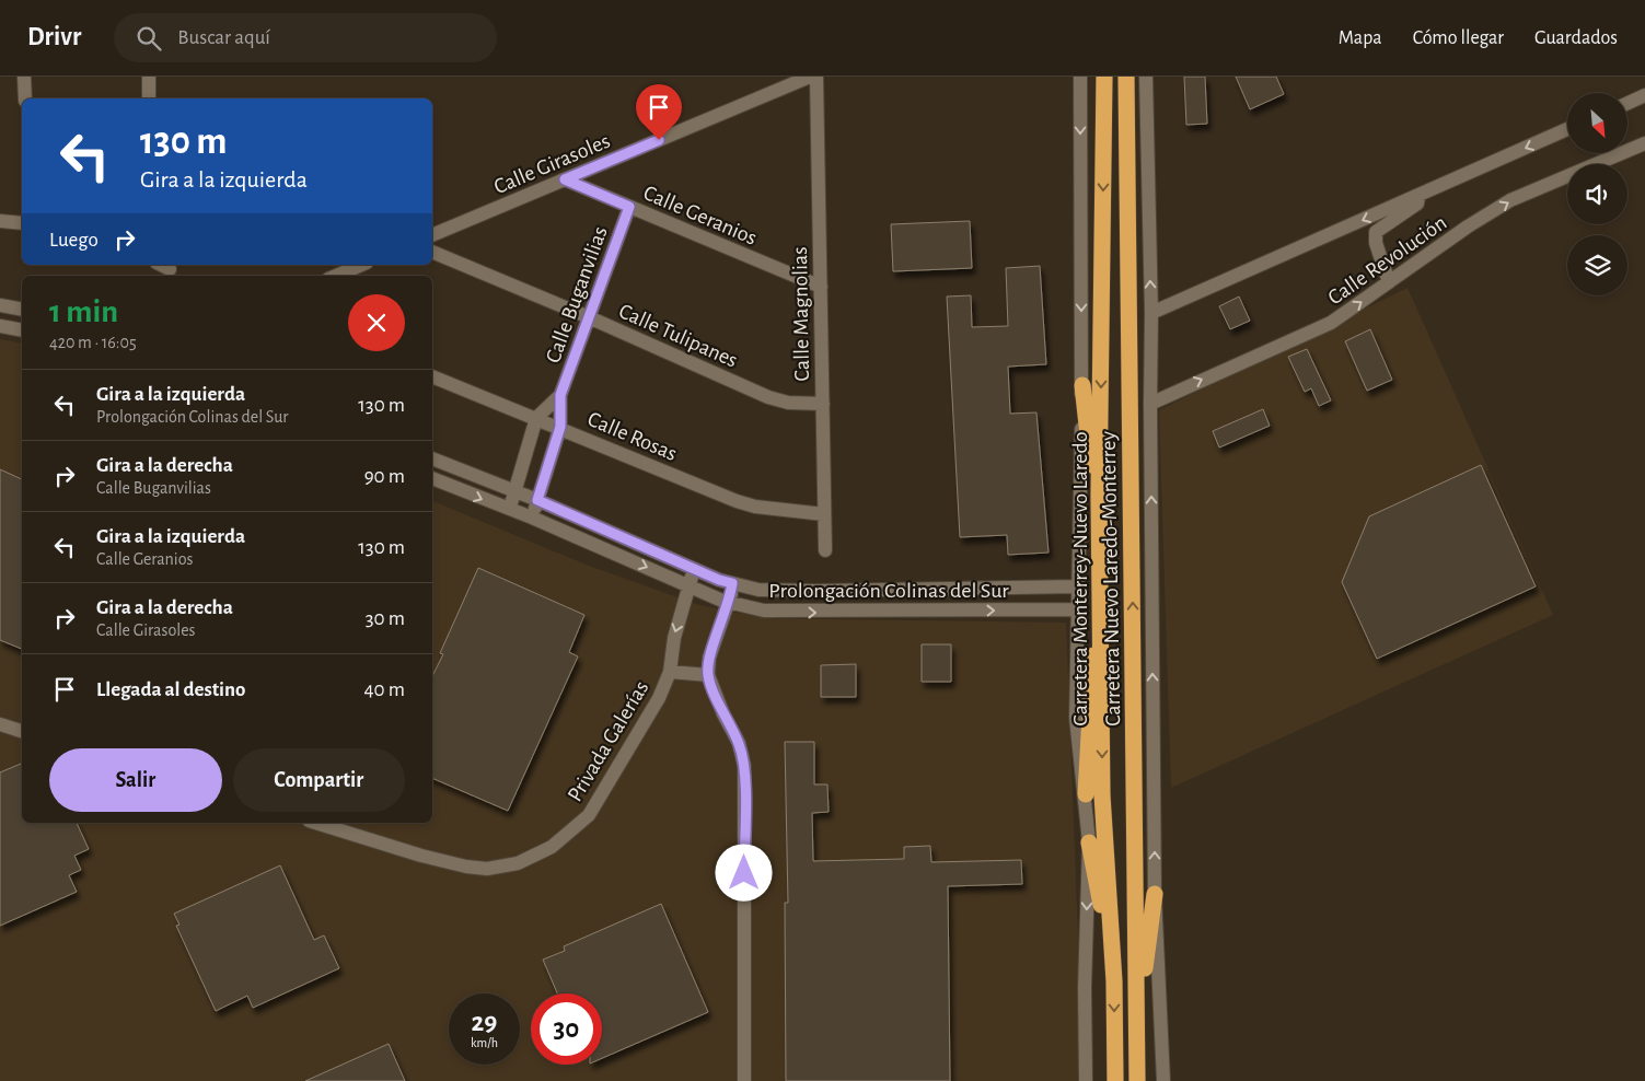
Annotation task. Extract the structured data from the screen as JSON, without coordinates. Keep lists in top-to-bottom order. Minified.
{"streets":{"highway":["Carretera Monterrey-Nuevo Laredo","Carretera Nuevo Laredo-Monterrey"],"street":["Calle Girasoles","Calle Geranios","Calle Revolución","Calle Buganvilias","Calle Magnolias","Calle Tulipanes","Calle Rosas","Prolongación Colinas del Sur","Privada Galerías"]},"crossings":[["Calle Girasoles","Calle Geranios"],["Calle Geranios","Calle Buganvilias"],["Calle Geranios","Calle Magnolias"],["Calle Buganvilias","Calle Tulipanes"],["Calle Buganvilias","Calle Rosas"],["Calle Buganvilias","Prolongación Colinas del Sur"],["Calle Magnolias","Calle Tulipanes"],["Calle Magnolias","Calle Rosas"],["Prolongación Colinas del Sur","Privada Galerías"]],"north":"bottom right","page":{"header":"Drivr","search":"Buscar aquí","nav":["Mapa","Cómo llegar","Guardados"],"turn":["130 m","Gira a la izquierda"],"then":"Luego","heading":["1 min","420 m · 16:05"],"list":[{"name":"Gira a la izquierda","note":"Prolongación Colinas del Sur","value":"130 m"},{"name":"Gira a la derecha","note":"Calle Buganvilias","value":"90 m"},{"name":"Gira a la izquierda","note":"Calle Geranios","value":"130 m"},{"name":"Gira a la derecha","note":"Calle Girasoles","value":"30 m"},{"name":"Llegada al destino","value":"40 m"}],"buttons":["Salir","Compartir"],"speed":"29 km/h","limit":"30"}}
